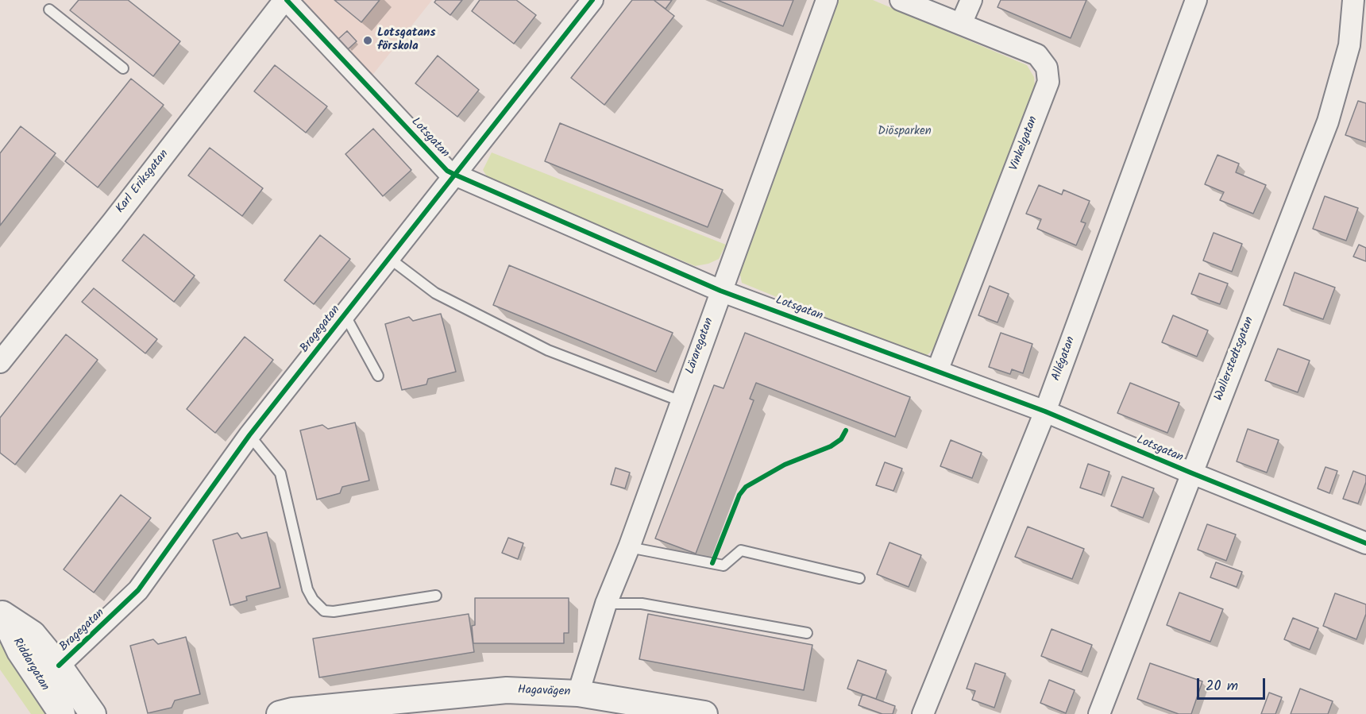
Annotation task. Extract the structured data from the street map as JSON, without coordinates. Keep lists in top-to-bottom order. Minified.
{"streets":{"street":["Lotsgatan","Vinkelgatan","Karl Eriksgatan","Bragegatan","Läraregatan","Allégatan","Wallerstedtsgatan","Riddargatan","Hagavägen"]},"crossings":[["Lotsgatan","Vinkelgatan"],["Lotsgatan","Karl Eriksgatan"],["Lotsgatan","Bragegatan"],["Lotsgatan","Läraregatan"],["Lotsgatan","Allégatan"],["Lotsgatan","Wallerstedtsgatan"],["Bragegatan","Riddargatan"],["Läraregatan","Hagavägen"]],"parks":["Diösparken"],"places":["Lotsgatans förskola"],"scale_bar":"20 m"}
